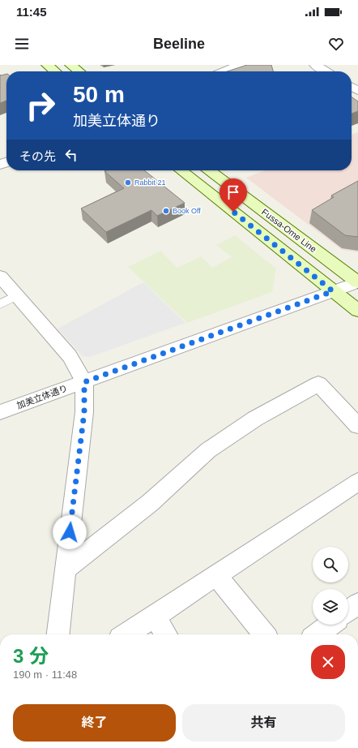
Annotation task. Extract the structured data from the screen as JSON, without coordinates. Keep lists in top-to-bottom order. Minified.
{"streets":{"main road":["Fussa-Ome Line"],"street":["加美立体通り"]},"crossings":[["Fussa-Ome Line","加美立体通り"]],"places":["Rabbit 21","Book Off"],"page":{"status":"11:45","header":"Beeline","turn":["50 m","加美立体通り"],"then":"その先","heading":["3 分","190 m · 11:48"],"buttons":["終了","共有"]}}
